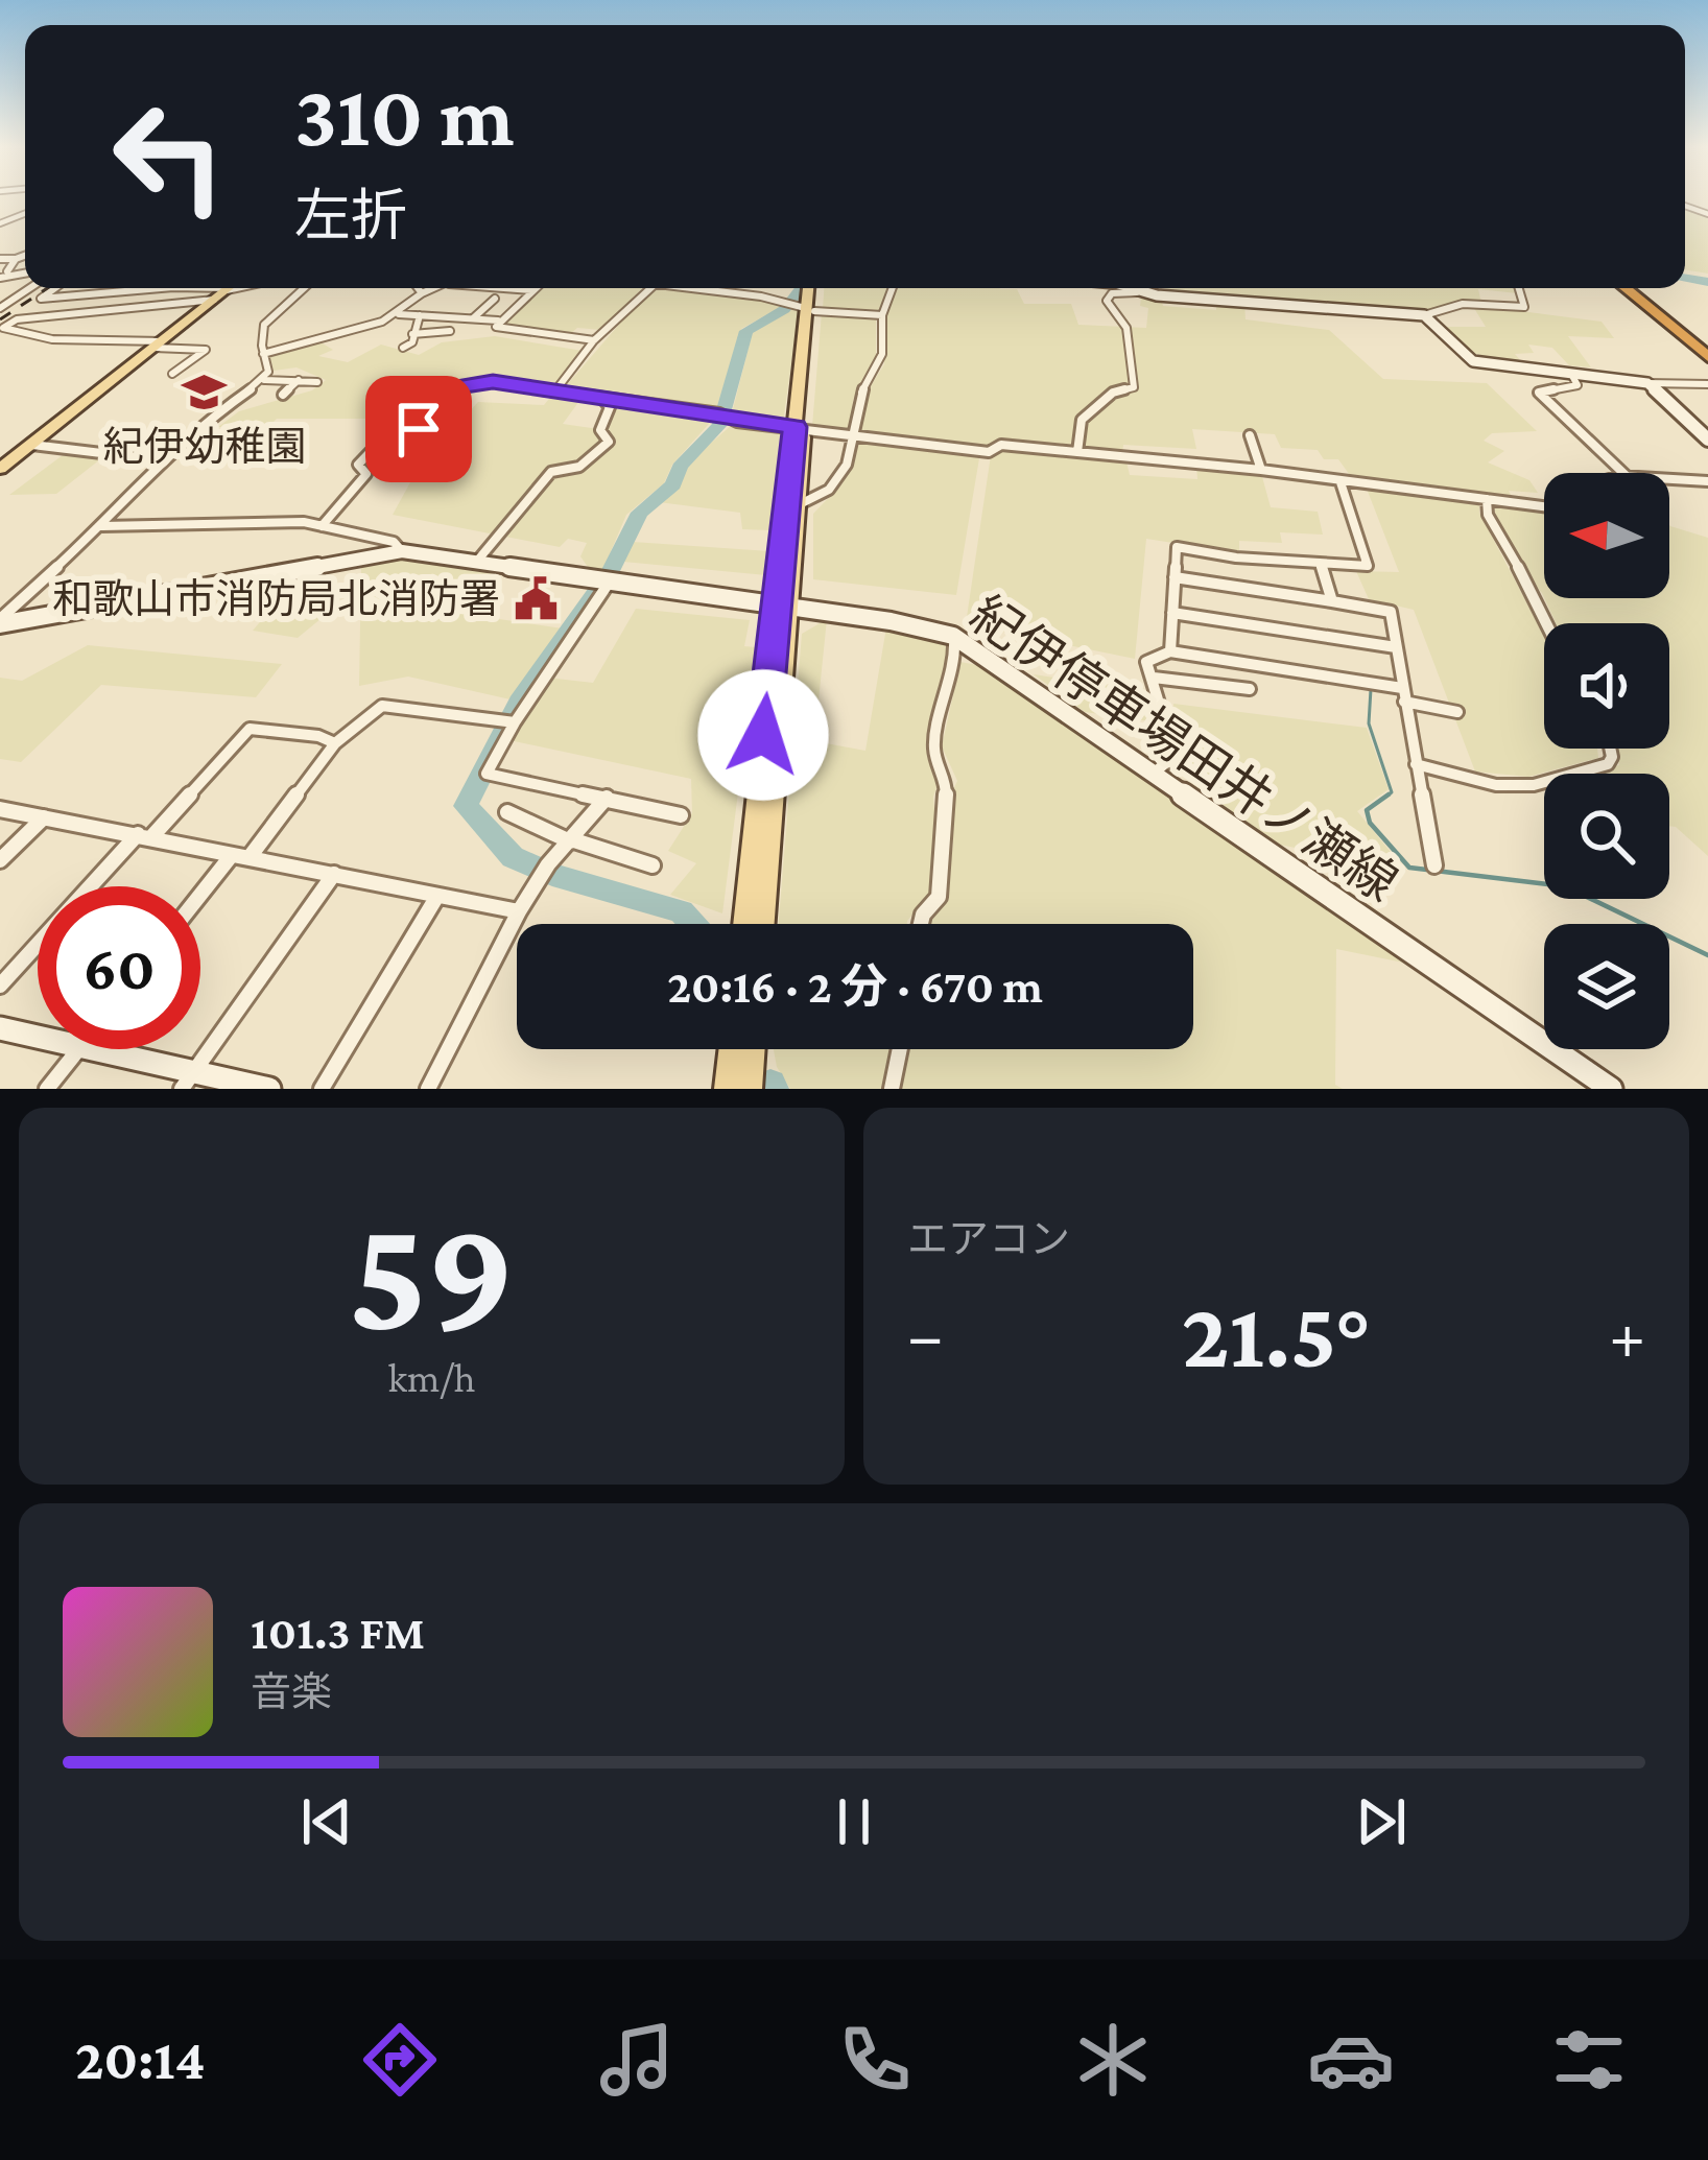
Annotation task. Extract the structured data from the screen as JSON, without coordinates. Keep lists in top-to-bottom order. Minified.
{"streets":{"main road":["紀伊停車場田井ノ瀬線"]},"places":{"school or university":["紀伊幼稚園"],"public building":["和歌山市消防局北消防署"]},"north":"left","page":{"turn":["310 m","左折"],"limit":"60","trip":"20:16 · 2 分 · 670 m","tile":[["59","km/h"],"エアコン"],"heat":["−","21.5°","+"],"song":["101.3 FM","音楽"],"tabs":"20:14"}}
